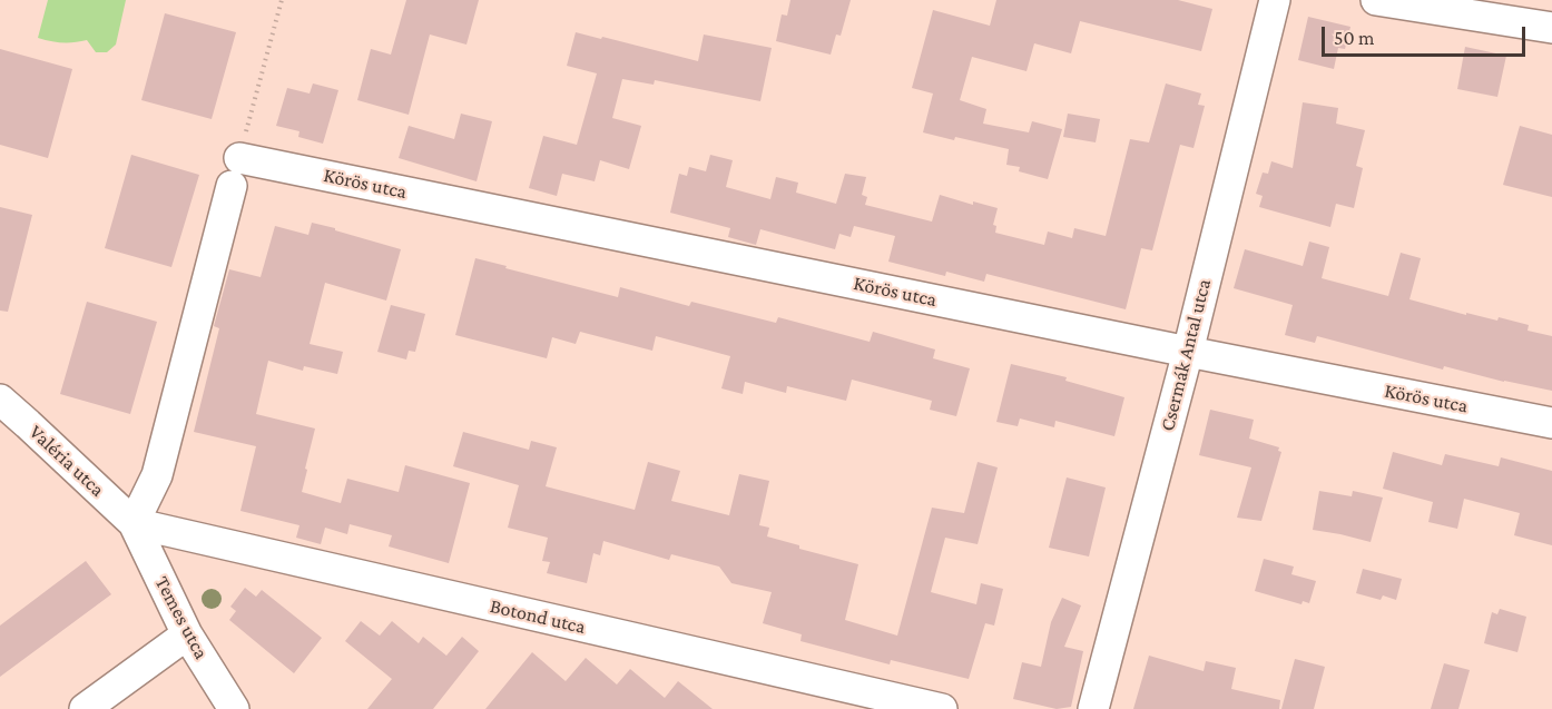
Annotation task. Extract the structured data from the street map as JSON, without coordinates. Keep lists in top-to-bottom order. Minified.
{"streets":{"street":["Körös utca","Csermák Antal utca","Valéria utca","Botond utca","Temes utca"]},"crossings":[["Körös utca","Csermák Antal utca"],["Valéria utca","Botond utca"],["Valéria utca","Temes utca"],["Botond utca","Temes utca"]],"scale_bar":"50 m"}
